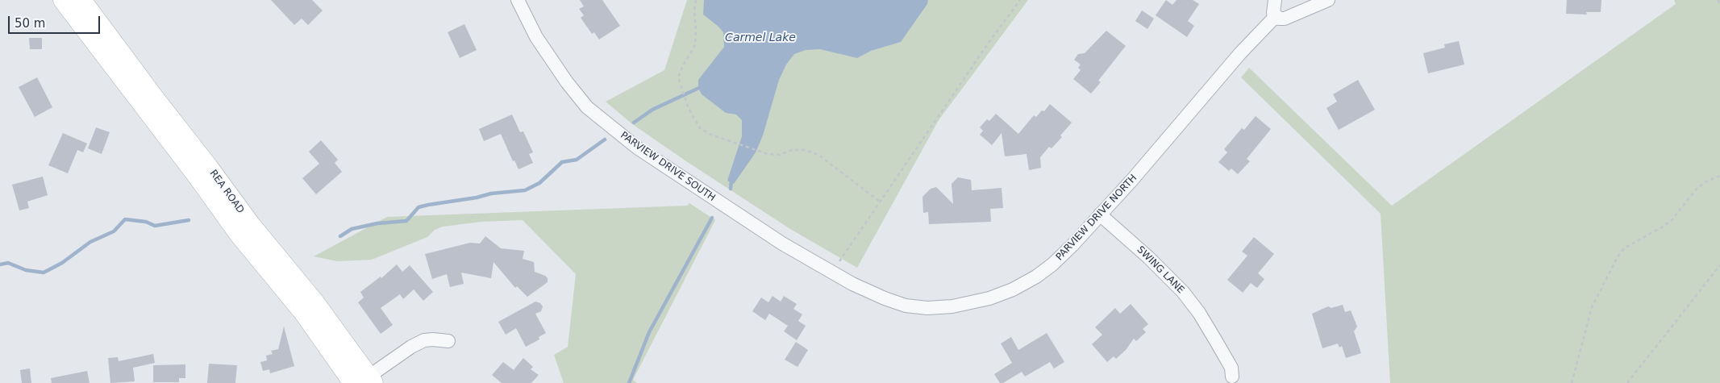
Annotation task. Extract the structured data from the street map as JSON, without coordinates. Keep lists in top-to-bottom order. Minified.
{"streets":{"main road":["REA ROAD"],"street":["PARVIEW DRIVE SOUTH","PARVIEW DRIVE NORTH","SWING LANE"]},"crossings":[["PARVIEW DRIVE SOUTH","PARVIEW DRIVE NORTH"],["PARVIEW DRIVE NORTH","SWING LANE"]],"water":["Carmel Lake"],"scale_bar":"50 m"}
